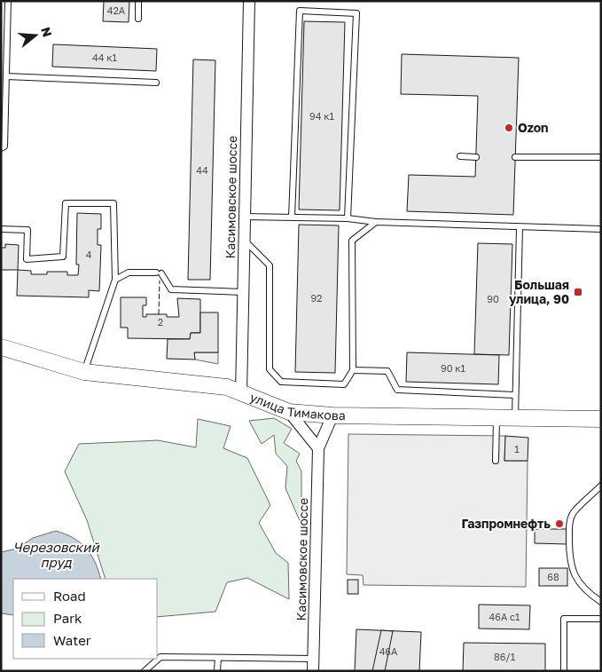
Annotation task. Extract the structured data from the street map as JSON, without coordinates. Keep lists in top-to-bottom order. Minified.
{"streets":{"street":["Касимовское шоссе","улица Тимакова"]},"crossings":[["Касимовское шоссе","улица Тимакова"]],"water":["Черезовский пруд"],"places":{"other":["Ozon","Газпромнефть"],"transit":["Большая улица, 90"]},"house_numbers":["42А","44 к1","94 к1","44","4","92","90","2","90 к1","1","68","46А с1","46А","86/1"],"legend":["Road","Park","Water"],"north":"right"}
